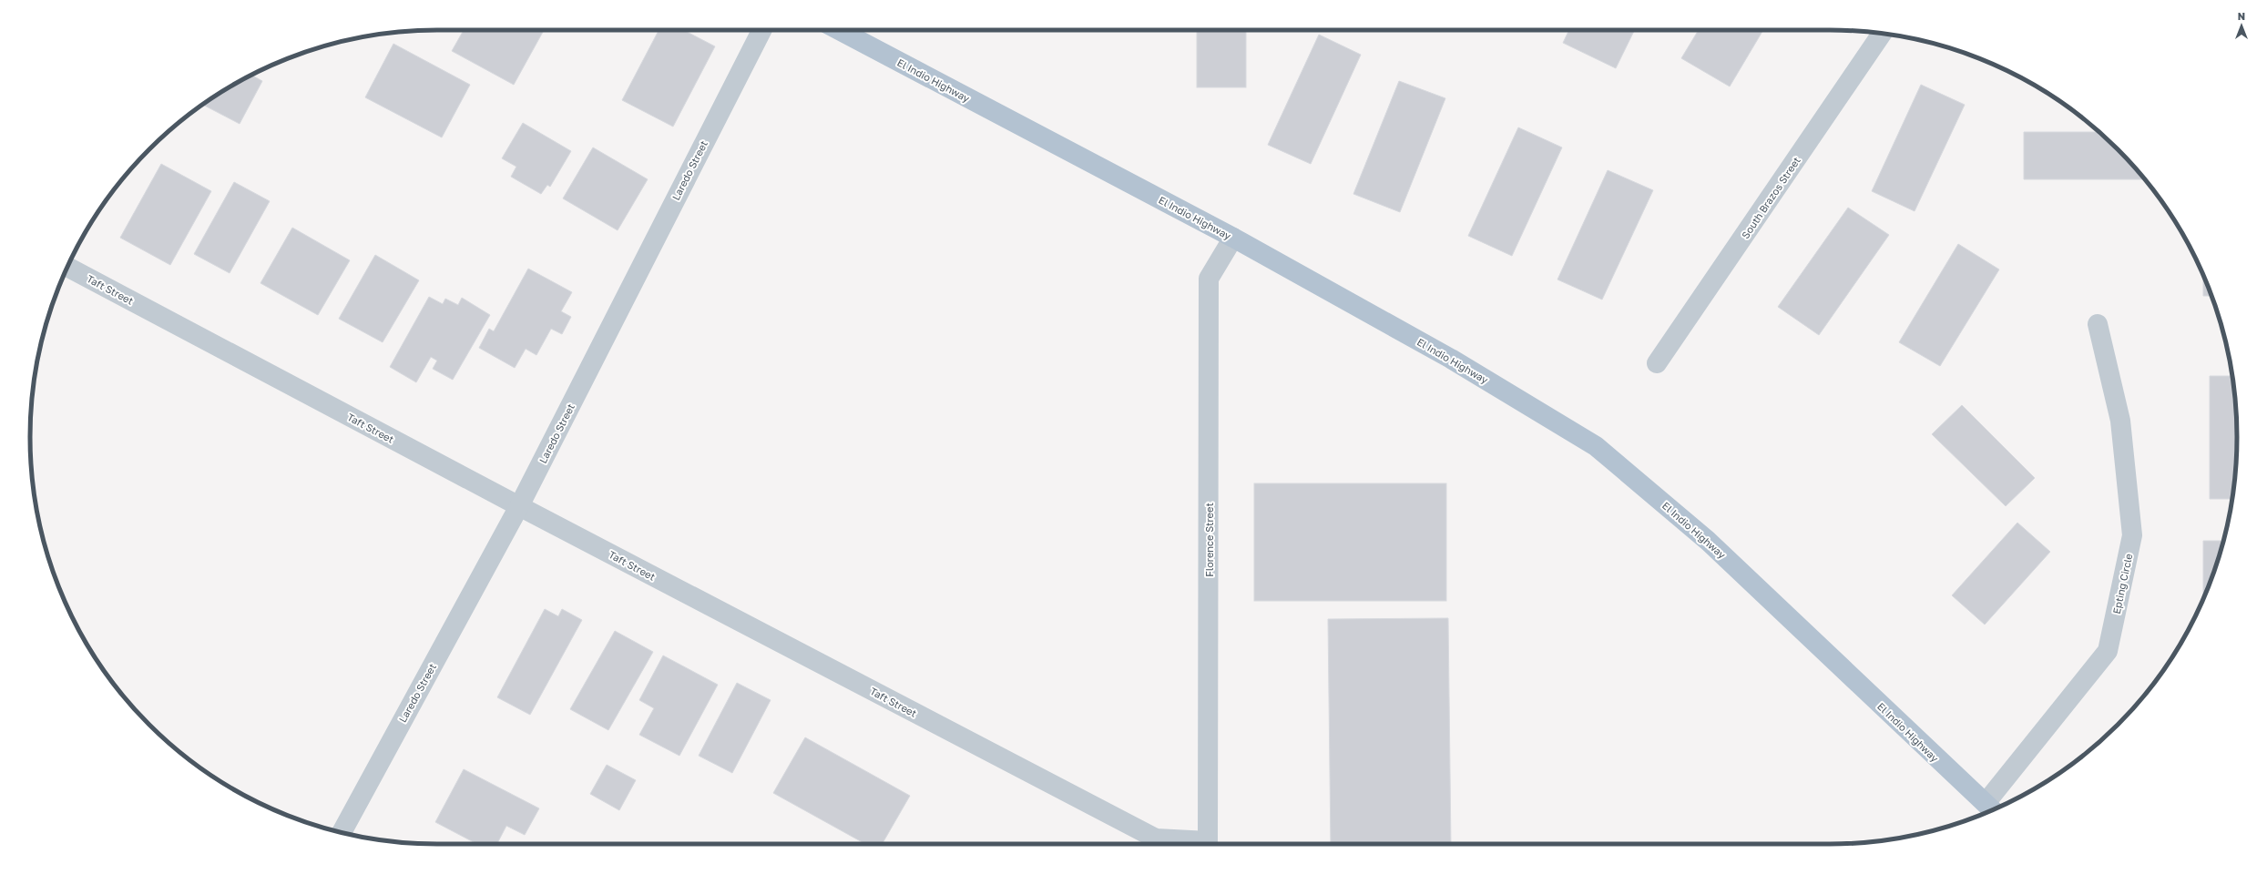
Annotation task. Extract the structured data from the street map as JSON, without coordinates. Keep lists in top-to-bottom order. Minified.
{"streets":{"main road":["El Indio Highway"],"street":["Laredo Street","South Brazos Street","Taft Street","Florence Street","Epting Circle"]},"crossings":[["El Indio Highway","Florence Street"],["El Indio Highway","Epting Circle"],["Laredo Street","Taft Street"]],"north":"top"}
